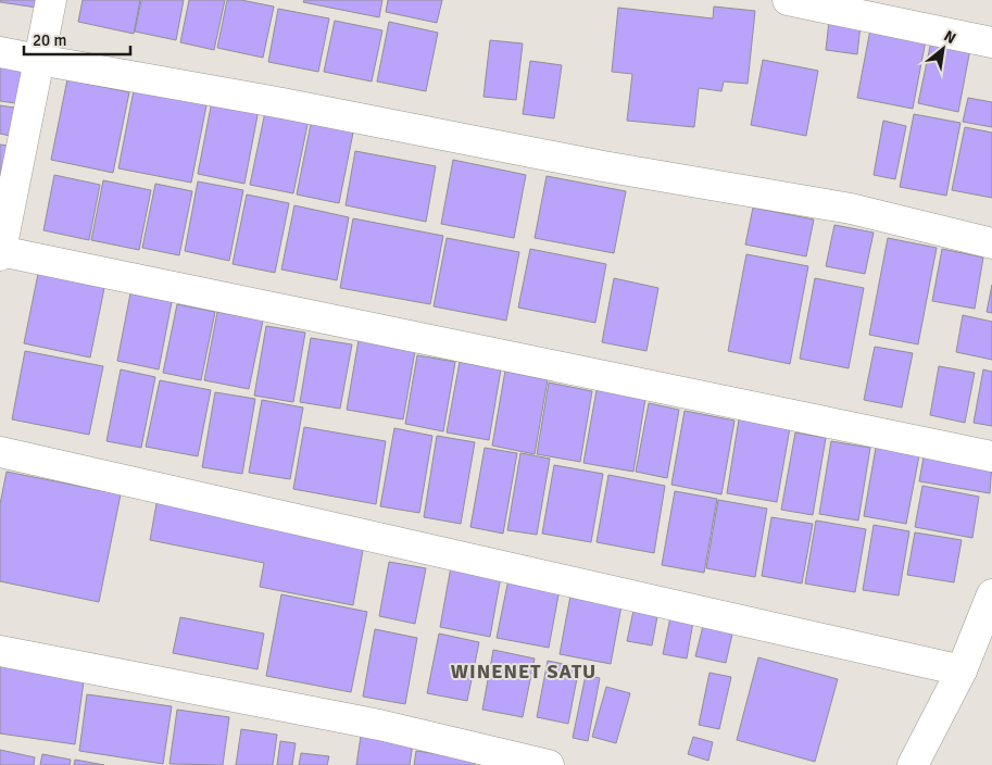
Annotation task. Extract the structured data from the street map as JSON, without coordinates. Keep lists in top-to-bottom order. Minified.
{"districts":["WINENET SATU"],"scale_bar":"20 m","north":"top right"}
